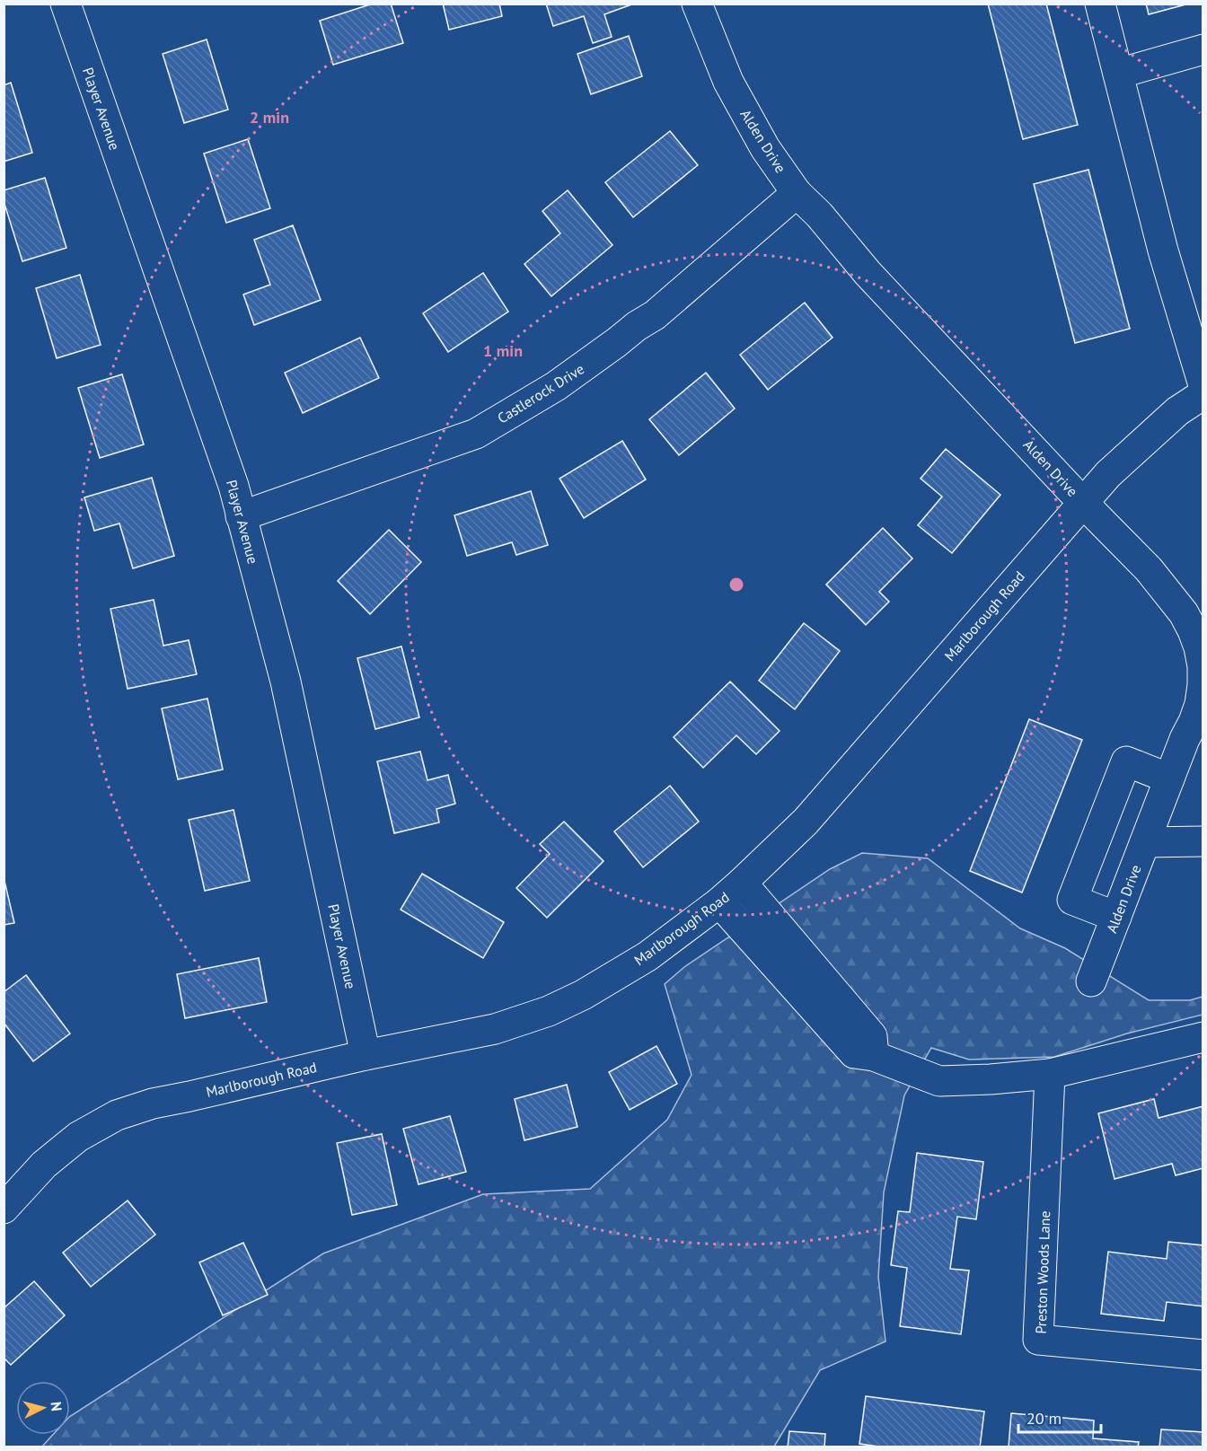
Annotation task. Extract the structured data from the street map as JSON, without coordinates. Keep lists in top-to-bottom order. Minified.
{"streets":{"street":["Player Avenue","Alden Drive","Castlerock Drive","Marlborough Road","Preston Woods Lane"]},"crossings":[["Player Avenue","Castlerock Drive"],["Player Avenue","Marlborough Road"],["Alden Drive","Castlerock Drive"],["Alden Drive","Marlborough Road"]],"scale_bar":"20 m","north":"right","rings":["2 min","1 min"]}
